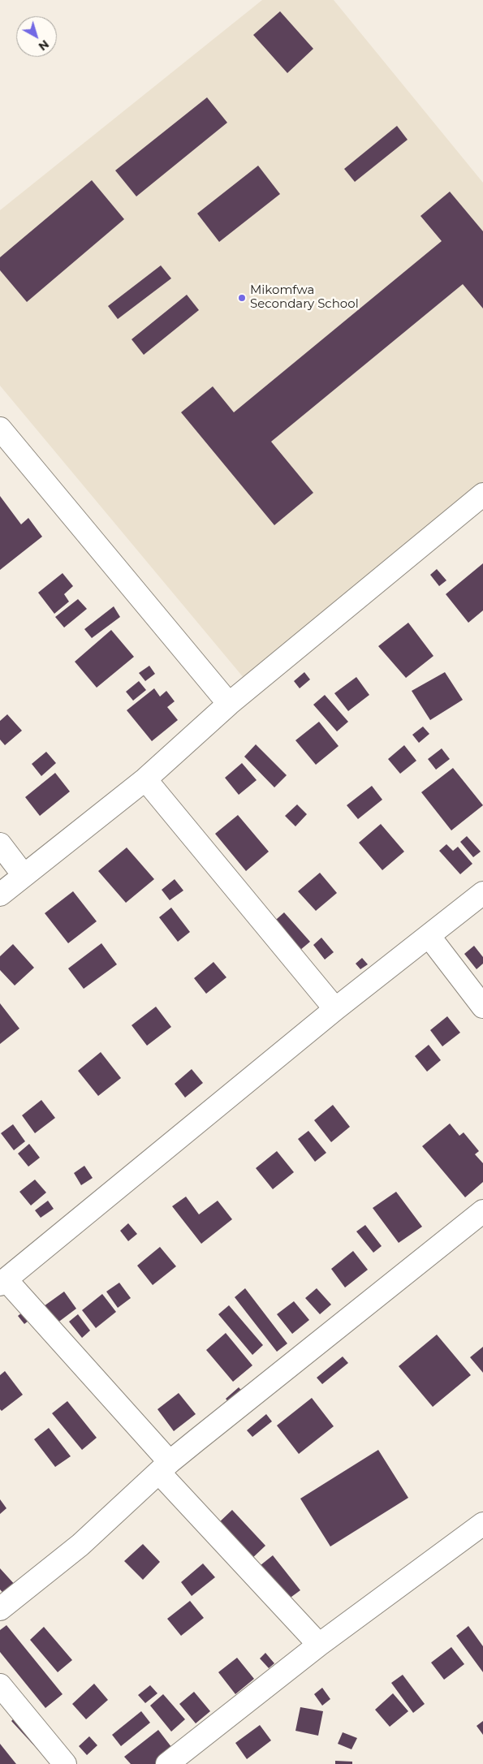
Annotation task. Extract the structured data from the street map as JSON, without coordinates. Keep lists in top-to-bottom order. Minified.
{"places":["Mikomfwa Secondary School"],"north":"bottom right"}
